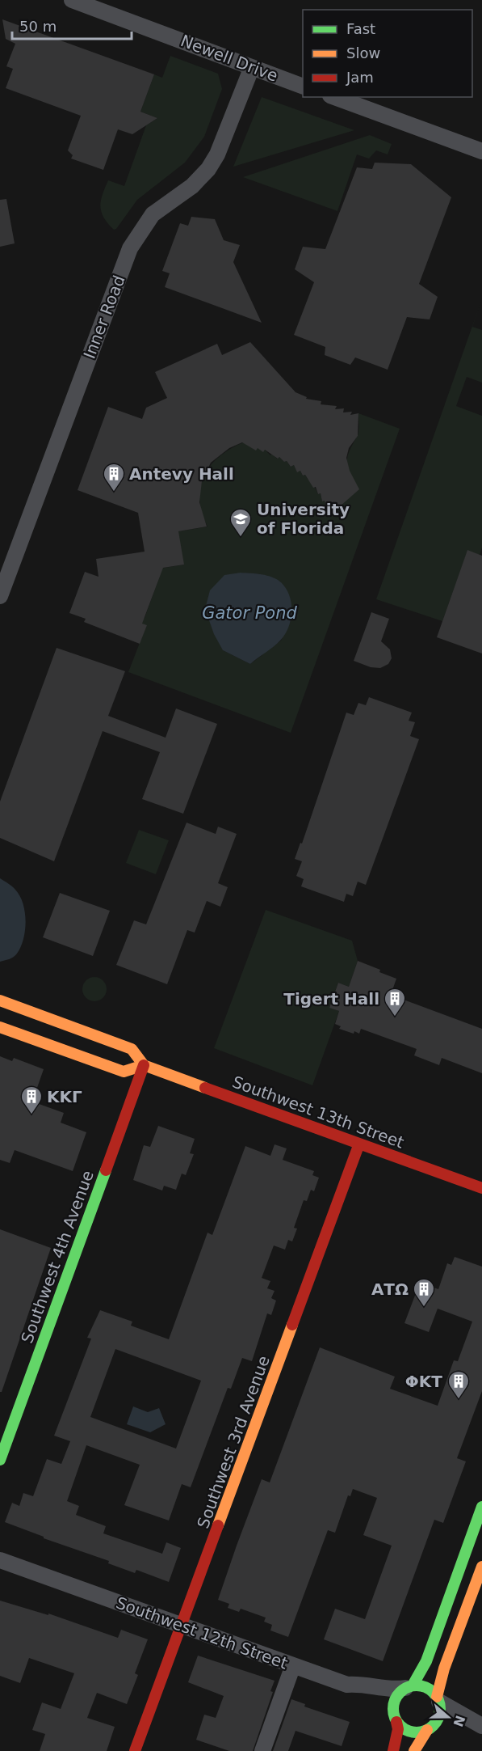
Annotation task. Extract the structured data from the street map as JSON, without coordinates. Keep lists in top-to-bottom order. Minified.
{"streets":{"street":["Newell Drive","Inner Road","Southwest 13th Street","Southwest 4th Avenue","Southwest 3rd Avenue","Southwest 12th Street"]},"crossings":[["Newell Drive","Inner Road"],["Southwest 13th Street","Southwest 4th Avenue"],["Southwest 13th Street","Southwest 3rd Avenue"],["Southwest 3rd Avenue","Southwest 12th Street"]],"water":["Gator Pond"],"places":{"building":["Antevy Hall","Tigert Hall","ΚΚΓ","ΑΤΩ","ΦΚΤ"],"school or university":["University of Florida"]},"legend":["Fast","Slow","Jam"],"scale_bar":"50 m","north":"right"}
